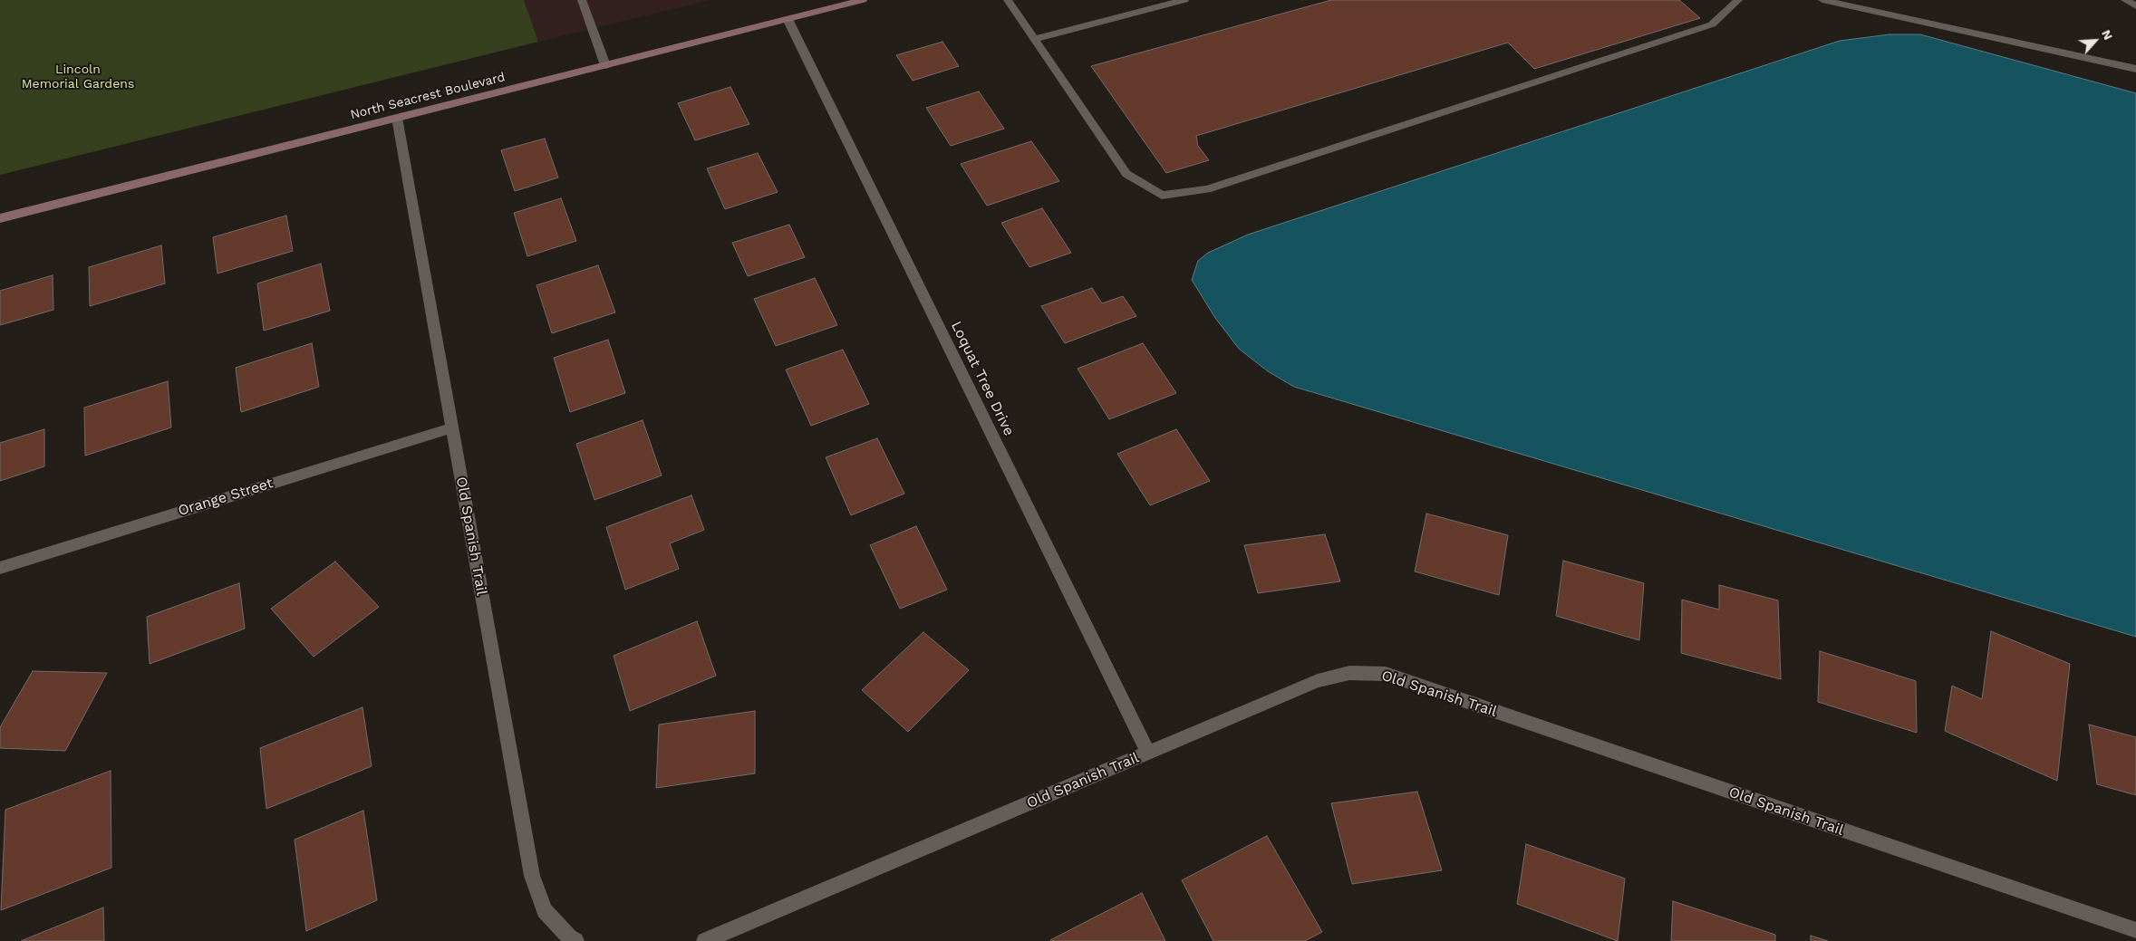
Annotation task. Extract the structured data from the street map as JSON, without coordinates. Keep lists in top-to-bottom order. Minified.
{"streets":{"street":["North Seacrest Boulevard","Loquat Tree Drive","Orange Street","Old Spanish Trail"]},"crossings":[["North Seacrest Boulevard","Loquat Tree Drive"],["North Seacrest Boulevard","Old Spanish Trail"],["Loquat Tree Drive","Old Spanish Trail"],["Orange Street","Old Spanish Trail"]],"parks":["Lincoln Memorial Gardens"],"north":"top right"}
